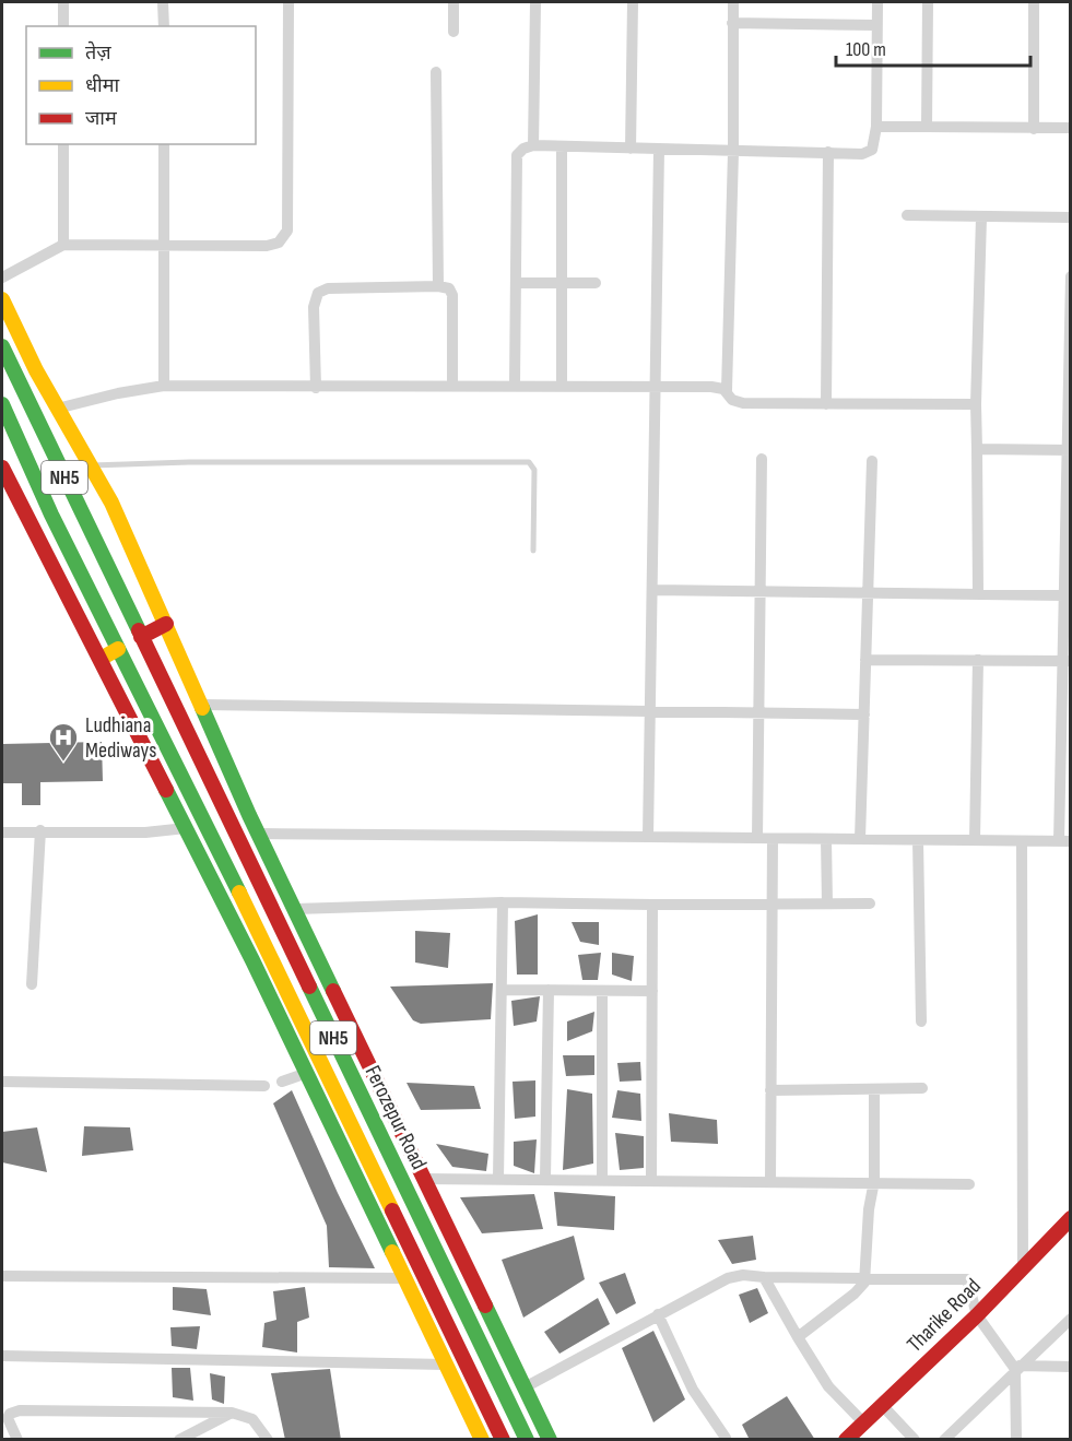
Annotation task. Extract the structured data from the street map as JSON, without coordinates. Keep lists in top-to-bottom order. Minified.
{"streets":{"main road":["NH5","Ferozepur Road","Tharike Road"]},"crossings":[["NH5","Ferozepur Road"]],"places":{"hospital":["Ludhiana Mediways"]},"legend":["तेज़","धीमा","जाम"],"scale_bar":"100 m"}
